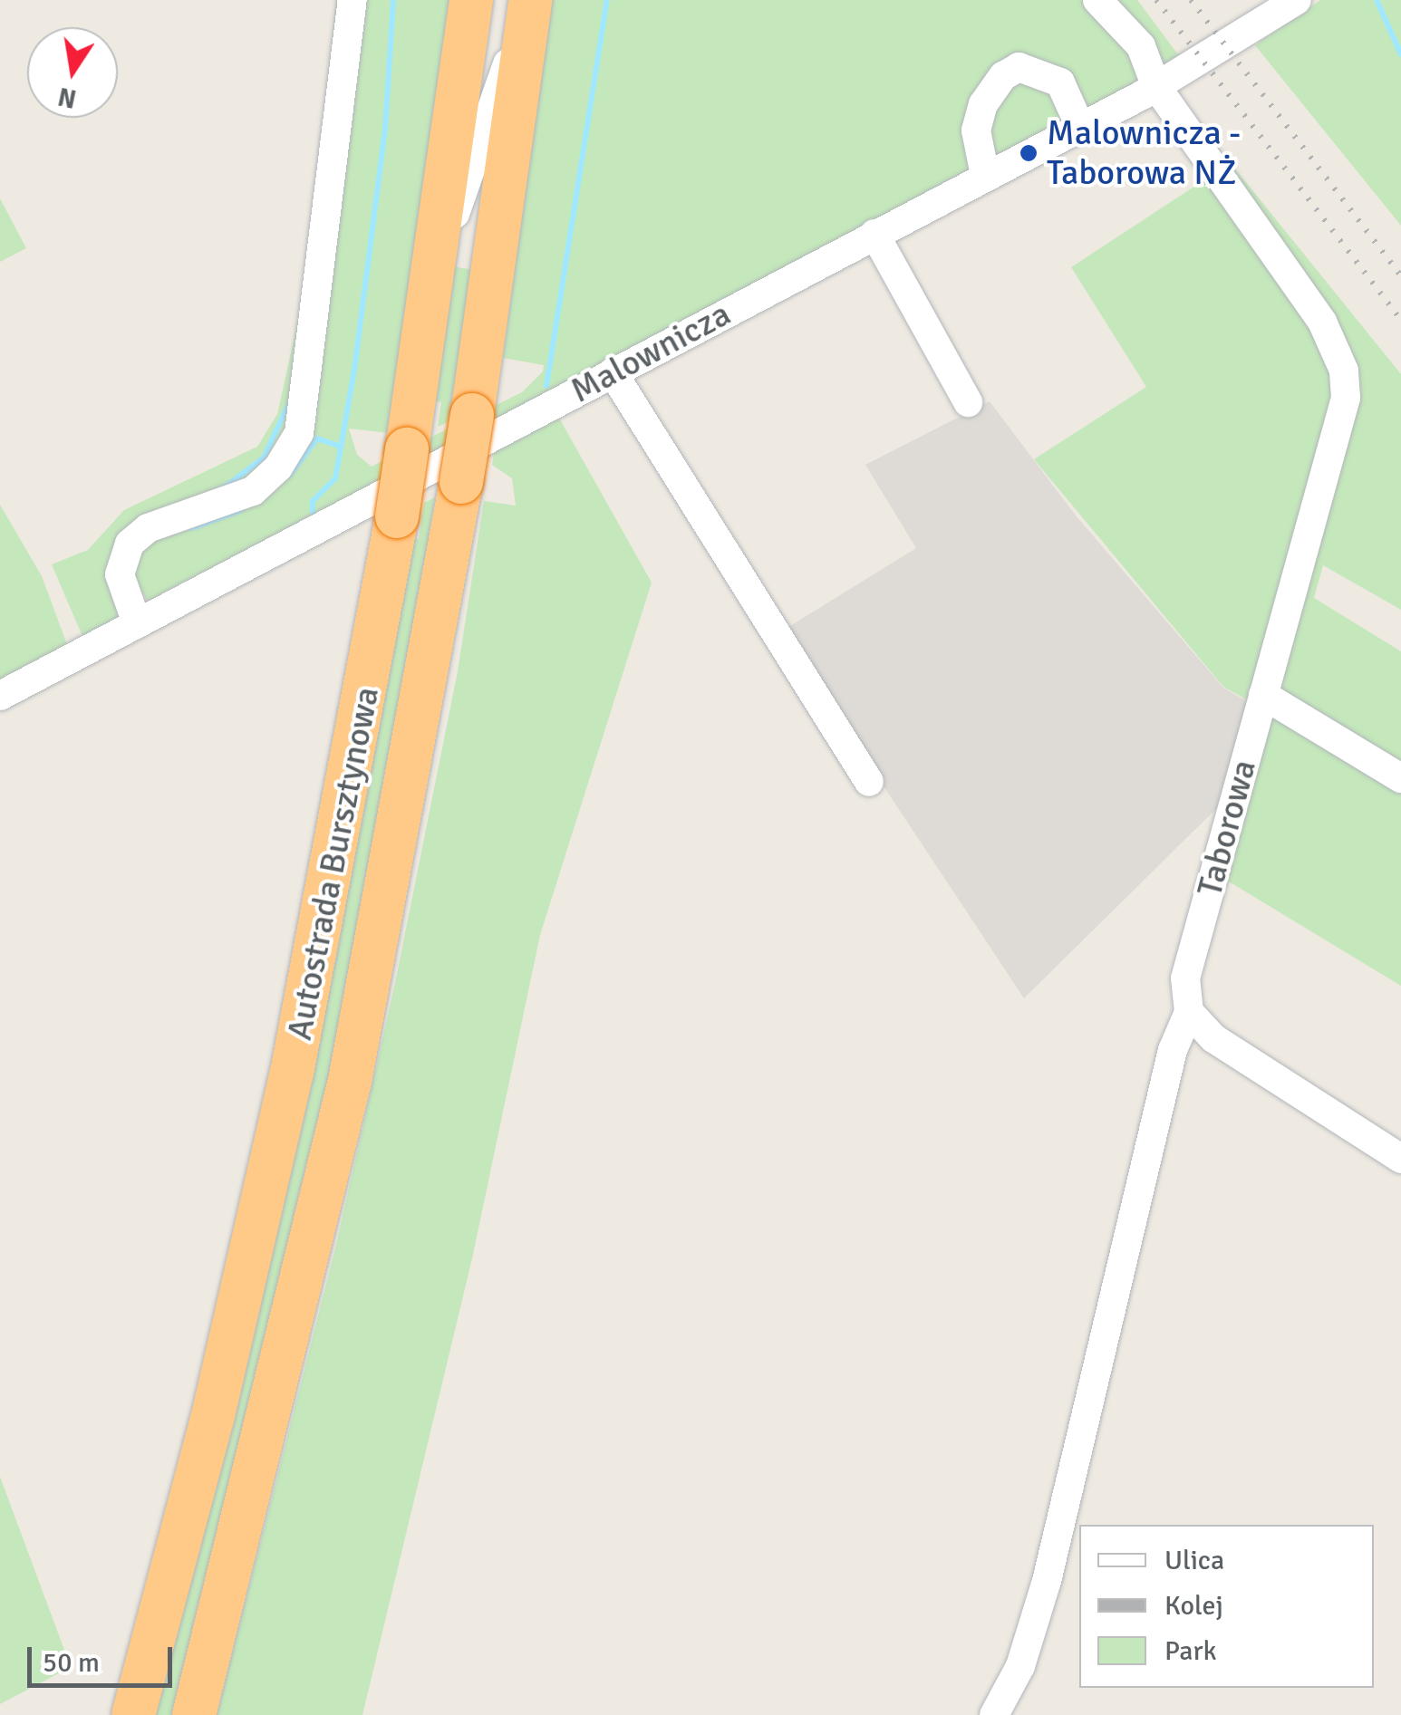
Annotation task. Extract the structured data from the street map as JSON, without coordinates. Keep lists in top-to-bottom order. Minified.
{"streets":{"highway":["Autostrada Bursztynowa"],"street":["Malownicza","Taborowa"]},"crossings":[["Malownicza","Taborowa"]],"places":["Malownicza - Taborowa NŻ"],"legend":["Ulica","Kolej","Park"],"scale_bar":"50 m","north":"bottom"}
